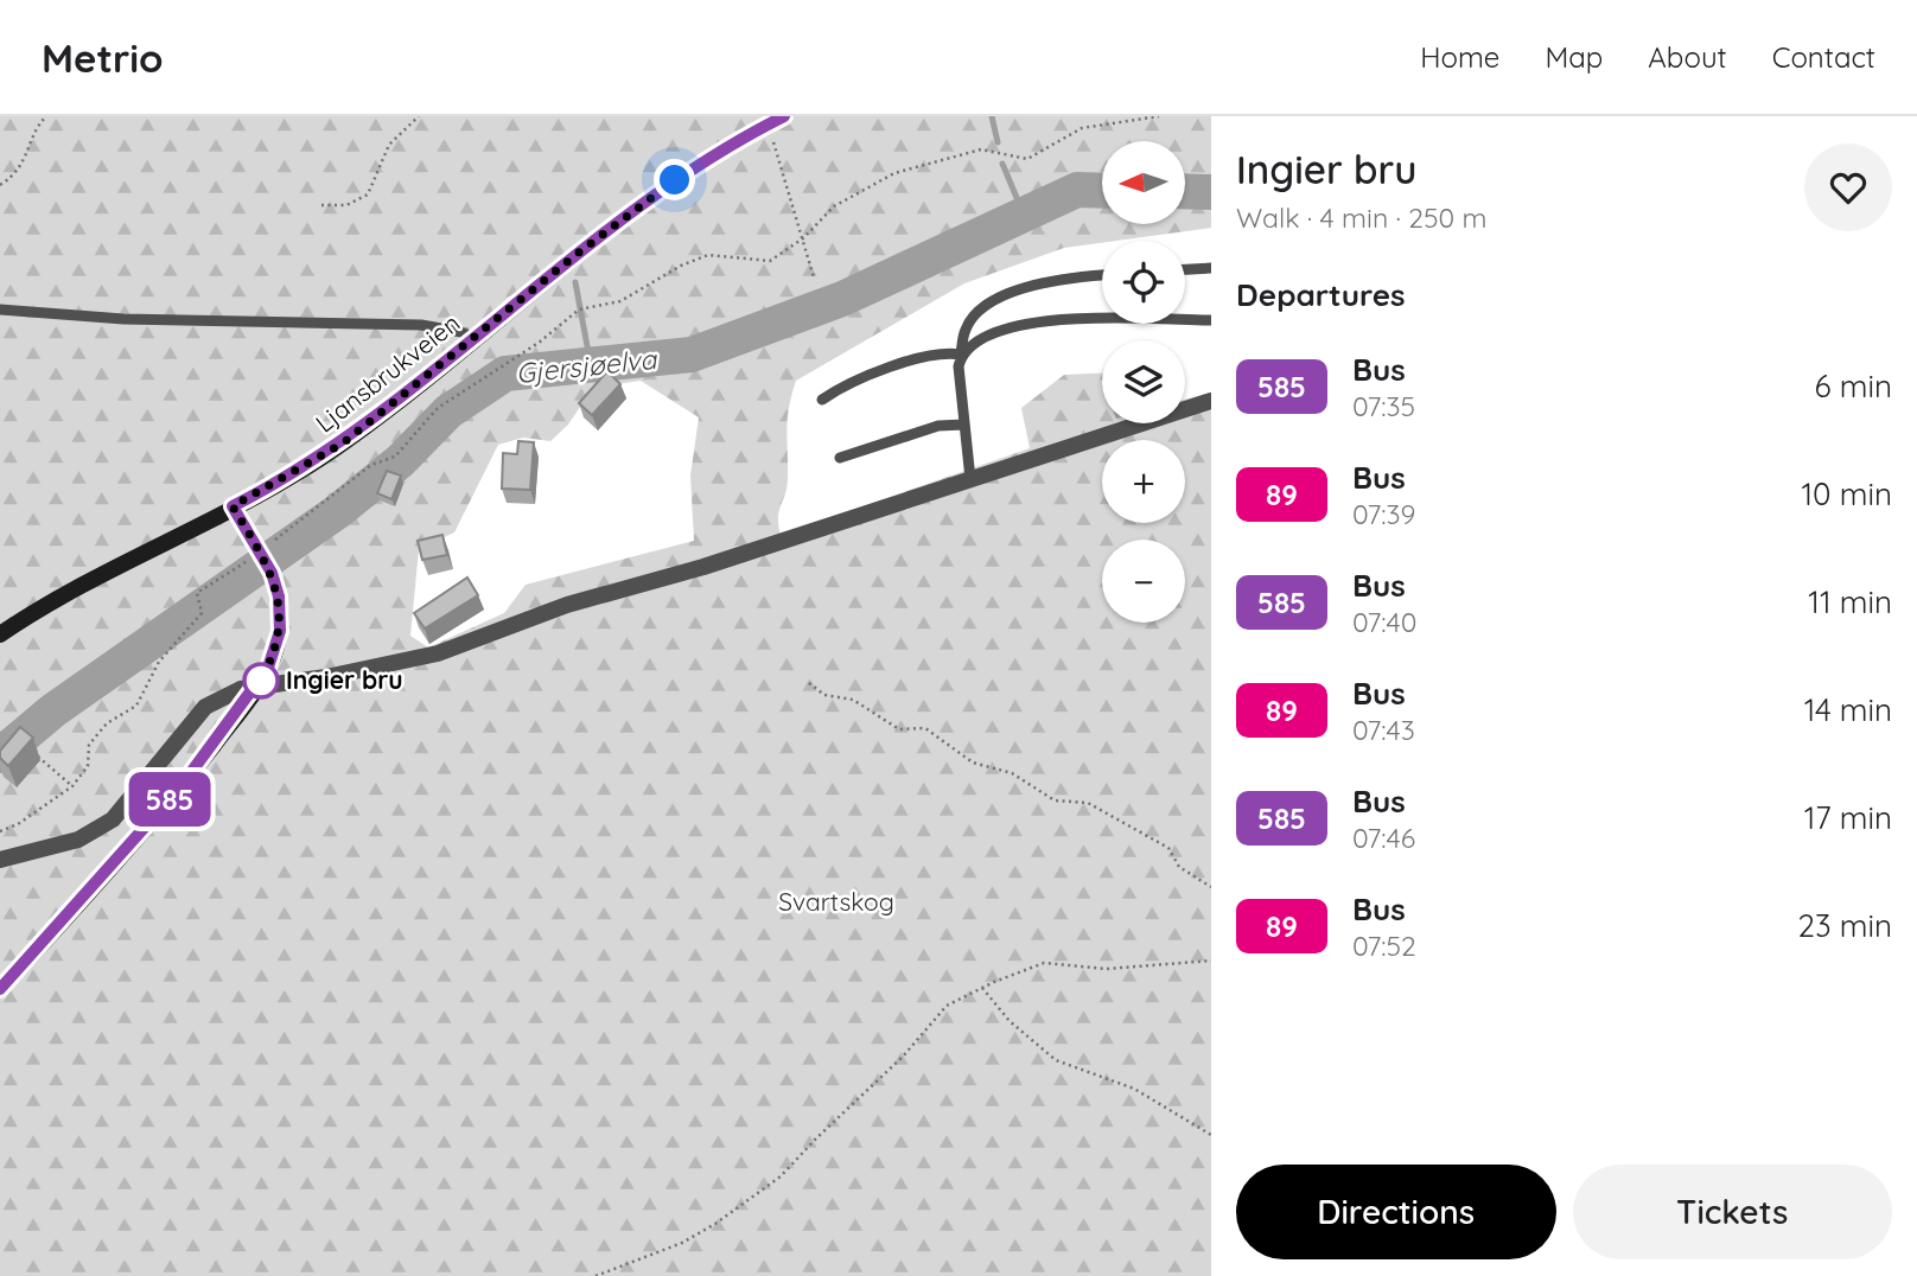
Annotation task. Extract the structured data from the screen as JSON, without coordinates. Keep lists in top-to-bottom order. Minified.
{"streets":{"main road":["Ljansbrukveien"]},"water":["Gjersjøelva"],"parks":["Svartskog"],"places":["Ingier bru"],"lines":["bus line 585"],"north":"left","page":{"header":"Metrio","nav":["Home","Map","About","Contact"],"on_map":"585","heading":[["Ingier bru","Walk · 4 min · 250 m"],"Departures"],"map_buttons":["+","−"],"list":[{"mark":"585","name":"Bus","note":"07:35","value":"6 min"},{"mark":"89","name":"Bus","note":"07:39","value":"10 min"},{"mark":"585","name":"Bus","note":"07:40","value":"11 min"},{"mark":"89","name":"Bus","note":"07:43","value":"14 min"},{"mark":"585","name":"Bus","note":"07:46","value":"17 min"},{"mark":"89","name":"Bus","note":"07:52","value":"23 min"}],"buttons":["Directions","Tickets"]}}
